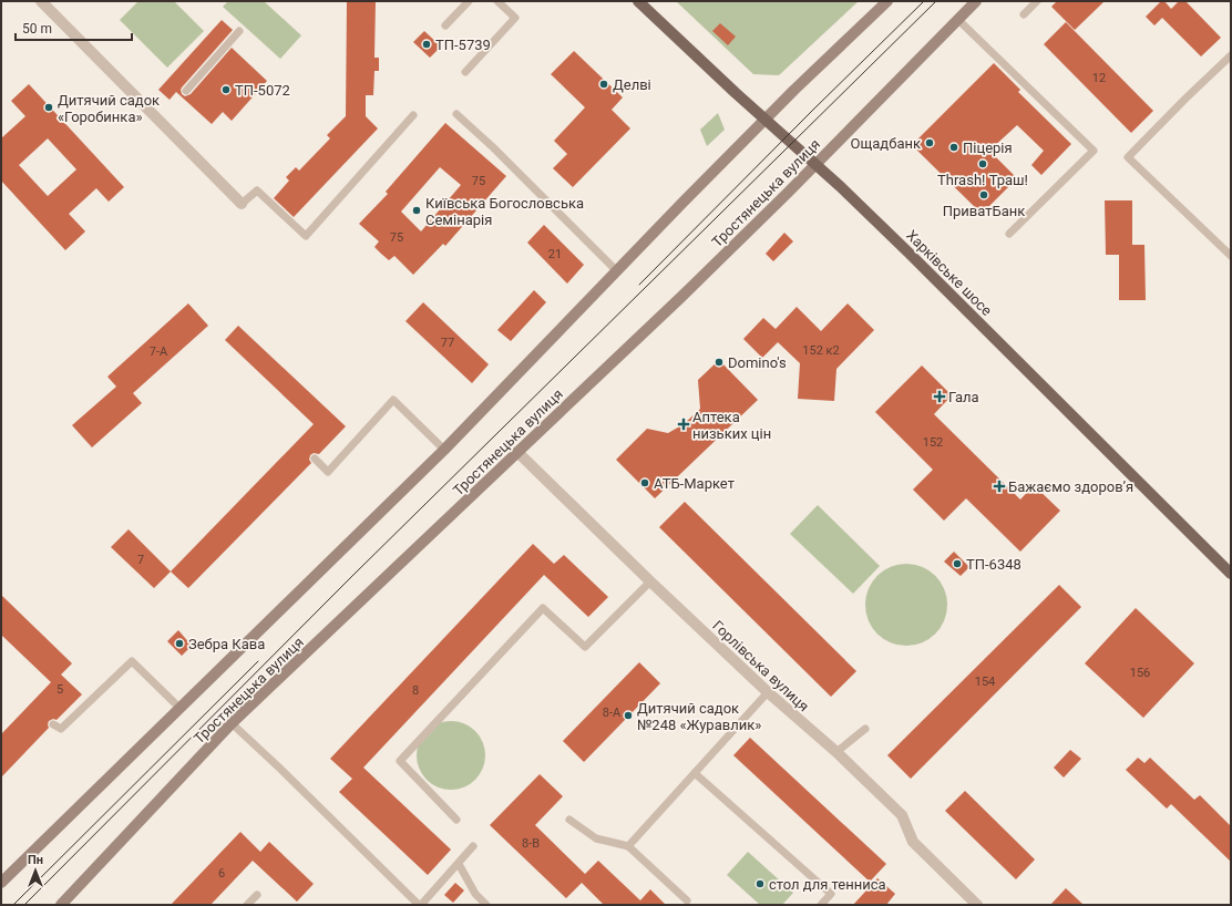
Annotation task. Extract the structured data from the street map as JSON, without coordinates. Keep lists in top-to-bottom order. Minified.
{"streets":{"main road":["Тростянецька вулиця","Харківське шосе"],"street":["Горлівська вулиця"]},"crossings":[["Тростянецька вулиця","Харківське шосе"],["Тростянецька вулиця","Горлівська вулиця"]],"places":{"other":["ТП-5739","Делві","ТП-5072","Дитячий садок «Горобинка»","Ощадбанк","Піцерія","Thrash! Траш!","ПриватБанк","Київська Богословська Семінарія","Domino's","АТБ-Маркет","ТП-6348","Зебра Кава","Дитячий садок №248 «Журавлик»","стол для тенниса"],"health":["Гала","Аптека низьких цін","Бажаємо здоровʼя"]},"house_numbers":["12","75","75","21","77","152 к2","7-А","152","7","156","154","5","8","8-А","8-В","6"],"scale_bar":"50 m","north":"top"}
